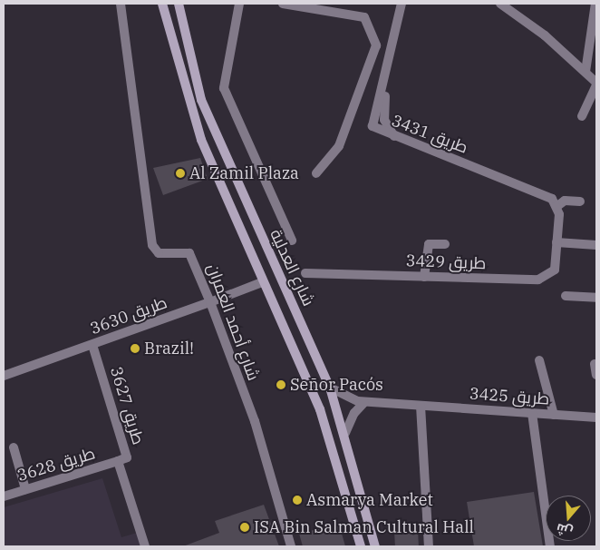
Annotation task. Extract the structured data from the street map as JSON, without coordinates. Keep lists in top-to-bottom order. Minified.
{"streets":{"main road":["شارع العدلية"],"street":["طريق 3431","طريق 3429","طريق 3630","شارع أحمد العمران","طريق 3425","طريق 3627","طريق 3628"]},"crossings":[["شارع العدلية","طريق 3630"],["شارع العدلية","طريق 3425"],["طريق 3630","شارع أحمد العمران"],["طريق 3630","طريق 3627"],["طريق 3627","طريق 3628"]],"places":["Al Zamil Plaza","Brazil!","Señor Pacós","Asmarya Market","ISA Bin Salman Cultural Hall"],"north":"bottom"}
